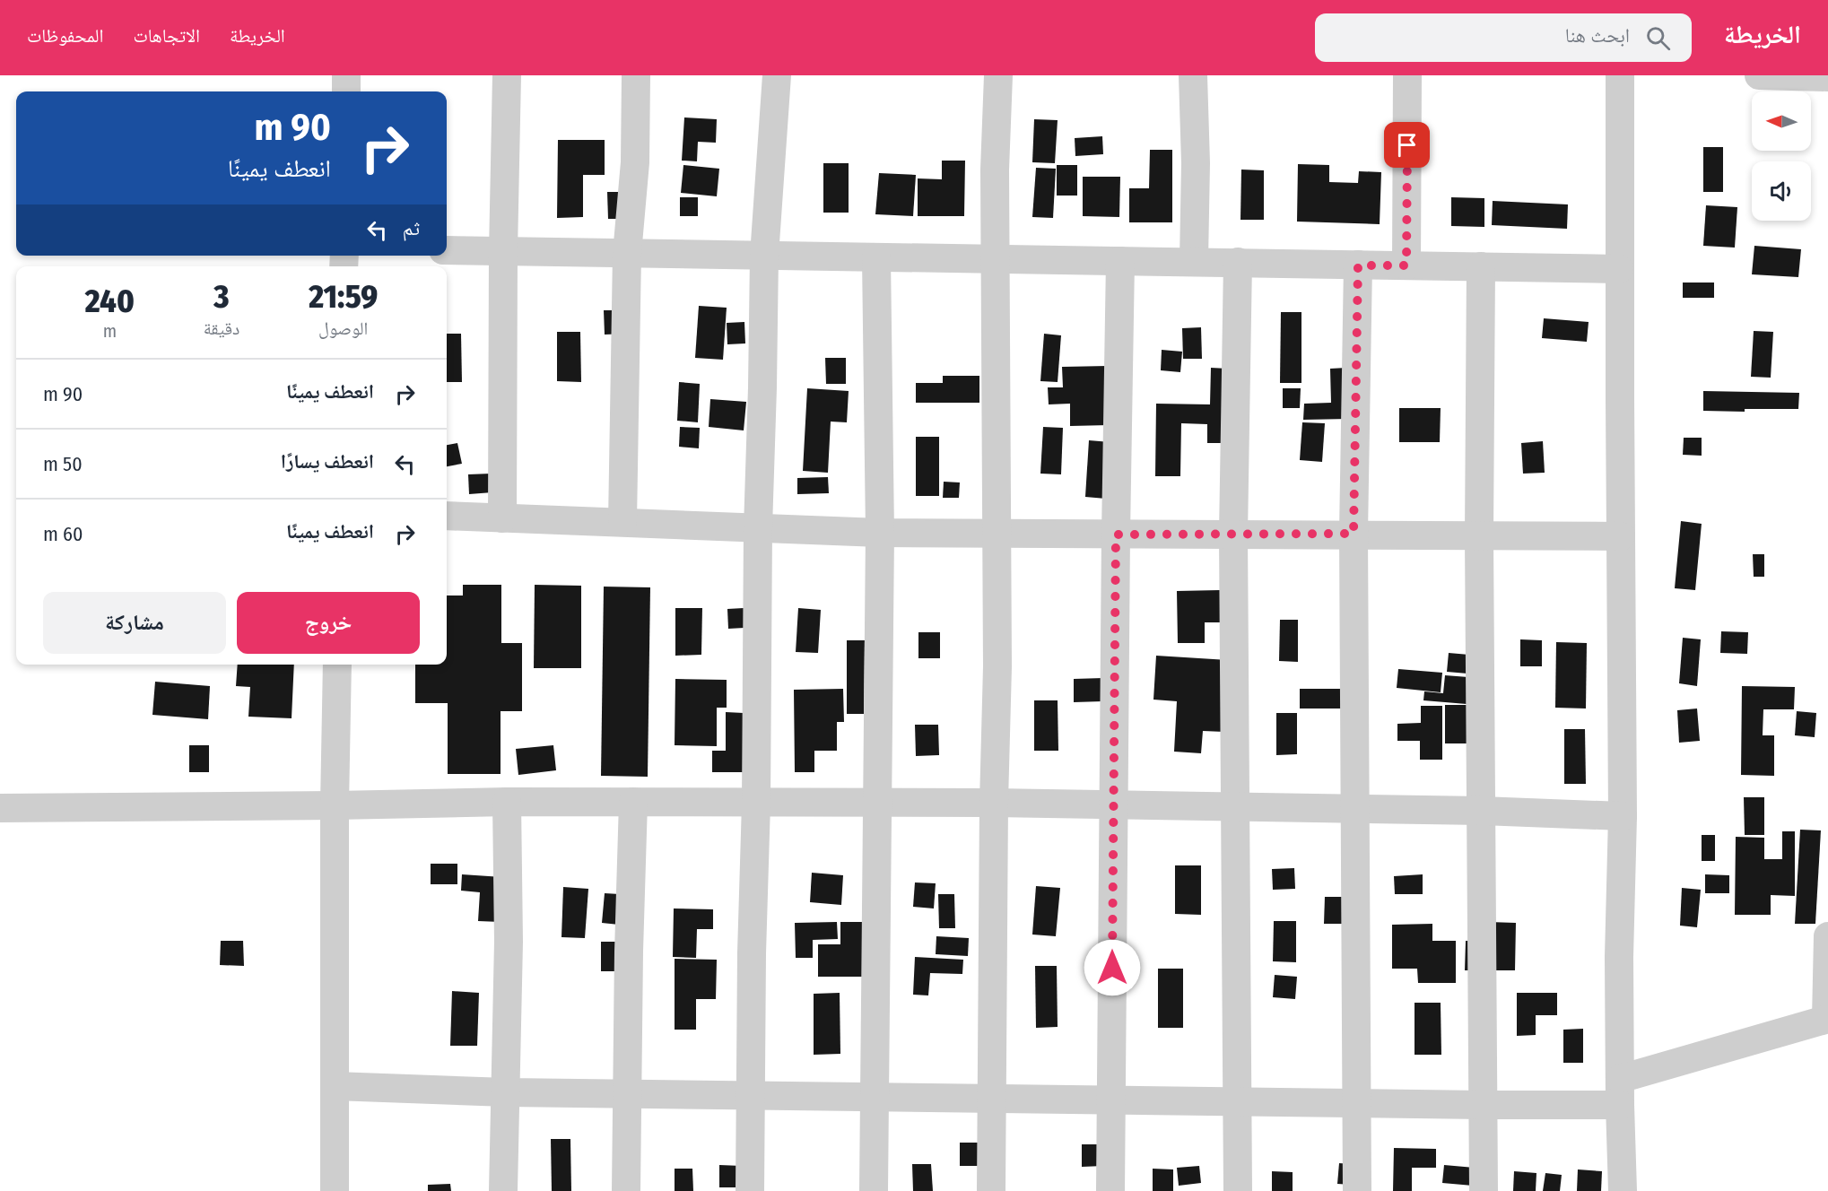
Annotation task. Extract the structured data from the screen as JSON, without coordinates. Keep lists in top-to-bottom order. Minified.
{"north":"left","page":{"header":"الخريطة","search":"ابحث هنا","nav":["الخريطة","الاتجاهات","المحفوظات"],"turn":["90 m","انعطف يمينًا"],"then":"ثم","eta":["21:59","الوصول","3","دقيقة","240","m"],"list":[{"name":"انعطف يمينًا","value":"90 m"},{"name":"انعطف يسارًا","value":"50 m"},{"name":"انعطف يمينًا","value":"60 m"}],"buttons":["خروج","مشاركة"]}}
